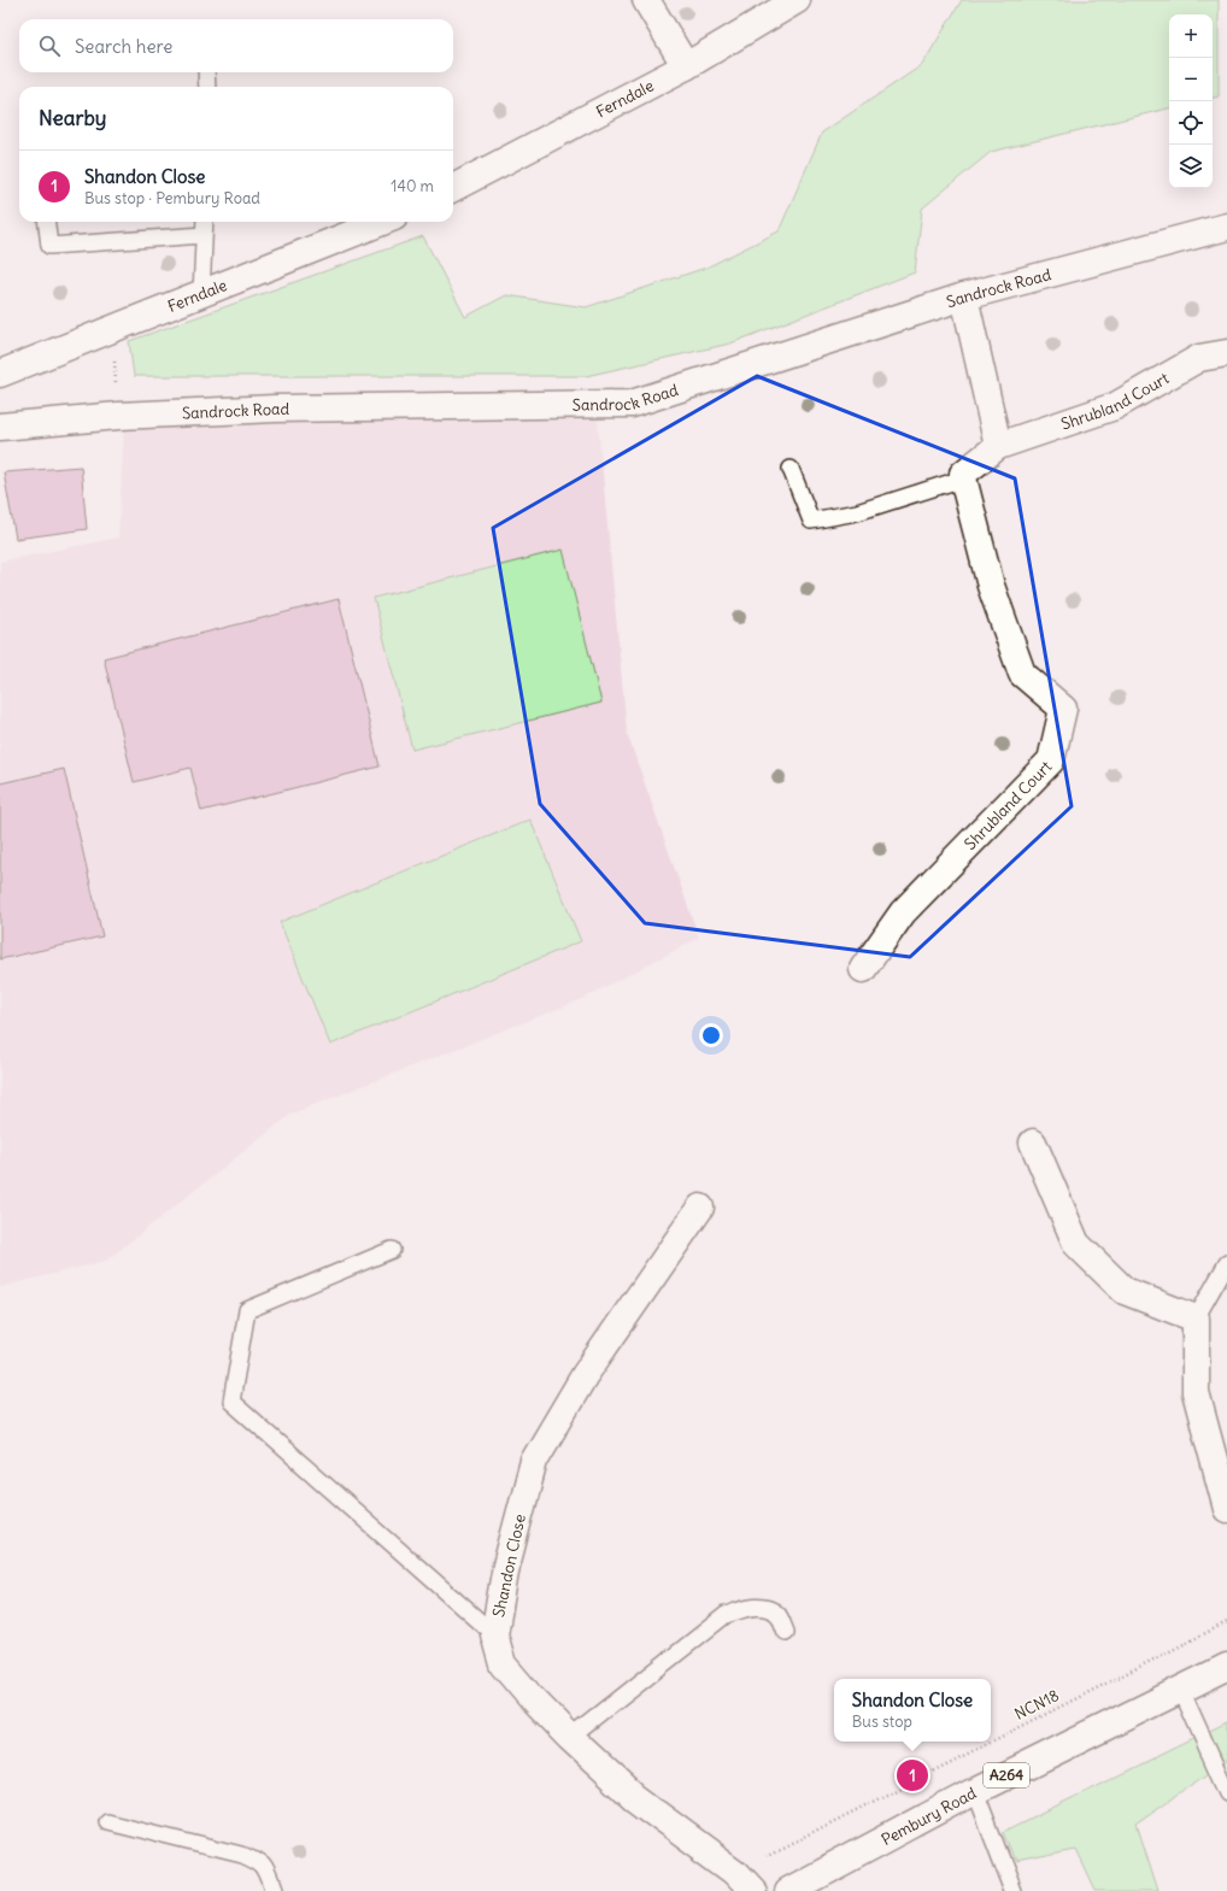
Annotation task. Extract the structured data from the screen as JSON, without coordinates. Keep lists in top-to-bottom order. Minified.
{"streets":{"street":["Ferndale","Sandrock Road","Shrubland Court","Shandon Close","A264","Pembury Road"],"path":["NCN18"]},"crossings":[["Shandon Close","NCN18"]],"page":{"map_buttons":["+","−"],"search":"Search here","heading":"Nearby","list":[{"mark":"1","name":"Shandon Close","note":"Bus stop · Pembury Road","value":"140 m"}],"popup":["Shandon Close","Bus stop"],"pins":"1"}}
